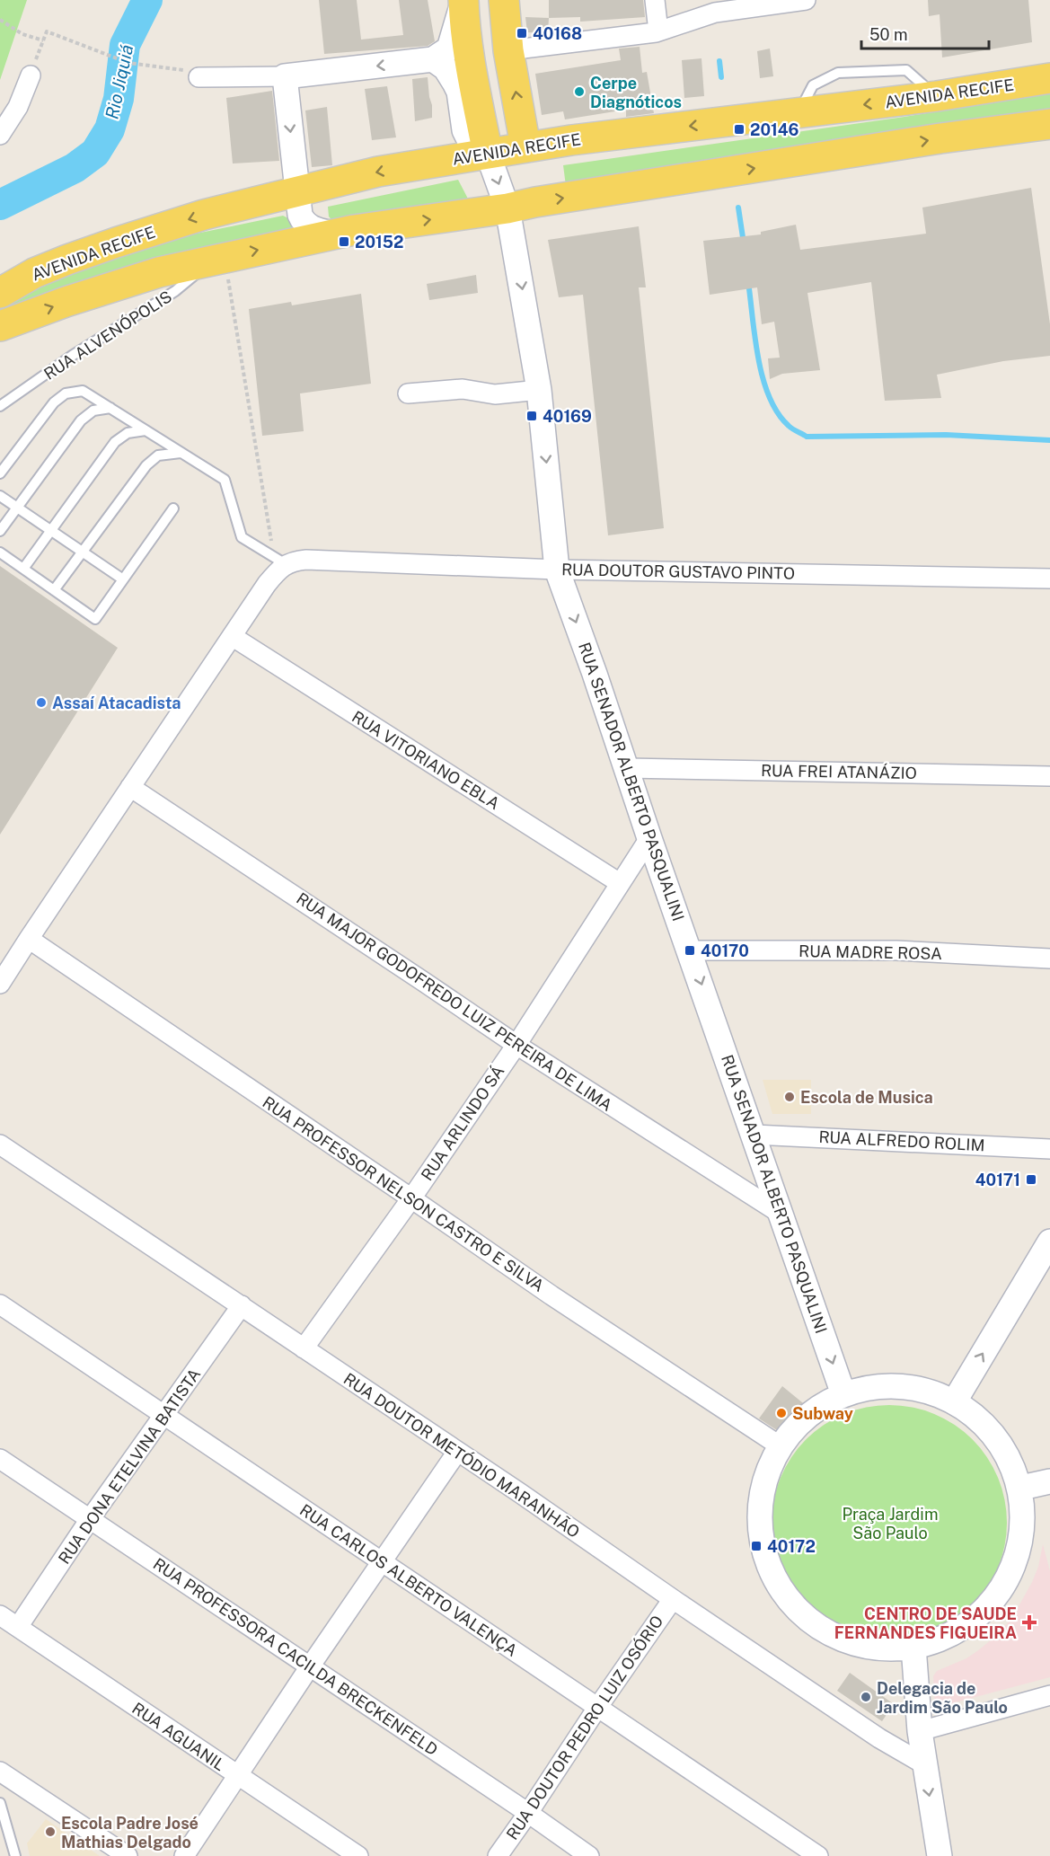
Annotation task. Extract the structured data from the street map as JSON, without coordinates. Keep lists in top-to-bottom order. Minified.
{"streets":{"main road":["AVENIDA RECIFE"],"street":["RUA DOUTOR GUSTAVO PINTO","RUA VITORIANO EBLA","RUA FREI ATANÁZIO","RUA SENADOR ALBERTO PASQUALINI","RUA MADRE ROSA","RUA MAJOR GODOFREDO LUIZ PEREIRA DE LIMA","RUA ARLINDO SÁ","RUA ALFREDO ROLIM","RUA PROFESSOR NELSON CASTRO E SILVA","RUA DOUTOR METÓDIO MARANHÃO","RUA DONA ETELVINA BATISTA","RUA CARLOS ALBERTO VALENÇA","RUA PROFESSORA CACILDA BRECKENFELD","RUA DOUTOR PEDRO LUIZ OSÓRIO","RUA AGUANIL"],"lane":["RUA ALVENÓPOLIS"]},"crossings":[["AVENIDA RECIFE","RUA SENADOR ALBERTO PASQUALINI"],["RUA DOUTOR GUSTAVO PINTO","RUA SENADOR ALBERTO PASQUALINI"],["RUA VITORIANO EBLA","RUA ARLINDO SÁ"],["RUA FREI ATANÁZIO","RUA SENADOR ALBERTO PASQUALINI"],["RUA SENADOR ALBERTO PASQUALINI","RUA MADRE ROSA"],["RUA SENADOR ALBERTO PASQUALINI","RUA MAJOR GODOFREDO LUIZ PEREIRA DE LIMA"],["RUA SENADOR ALBERTO PASQUALINI","RUA ARLINDO SÁ"],["RUA SENADOR ALBERTO PASQUALINI","RUA ALFREDO ROLIM"],["RUA MAJOR GODOFREDO LUIZ PEREIRA DE LIMA","RUA ARLINDO SÁ"],["RUA ARLINDO SÁ","RUA PROFESSOR NELSON CASTRO E SILVA"],["RUA ARLINDO SÁ","RUA DOUTOR METÓDIO MARANHÃO"],["RUA DOUTOR METÓDIO MARANHÃO","RUA DONA ETELVINA BATISTA"],["RUA DOUTOR METÓDIO MARANHÃO","RUA DOUTOR PEDRO LUIZ OSÓRIO"],["RUA DONA ETELVINA BATISTA","RUA CARLOS ALBERTO VALENÇA"],["RUA DONA ETELVINA BATISTA","RUA PROFESSORA CACILDA BRECKENFELD"],["RUA DONA ETELVINA BATISTA","RUA AGUANIL"],["RUA CARLOS ALBERTO VALENÇA","RUA DOUTOR PEDRO LUIZ OSÓRIO"],["RUA PROFESSORA CACILDA BRECKENFELD","RUA DOUTOR PEDRO LUIZ OSÓRIO"]],"one_way":["RUA SENADOR ALBERTO PASQUALINI"],"water":["Rio Jiquiá"],"parks":["Praça Jardim São Paulo"],"places":{"transit":["40168","20146","20152","40169","40170","40171","40172"],"other":["Cerpe Diagnóticos","Assaí Atacadista","Escola de Musica","Subway","Delegacia de Jardim São Paulo","Escola Padre José Mathias Delgado"],"health":["CENTRO DE SAUDE FERNANDES FIGUEIRA"]},"scale_bar":"50 m"}
